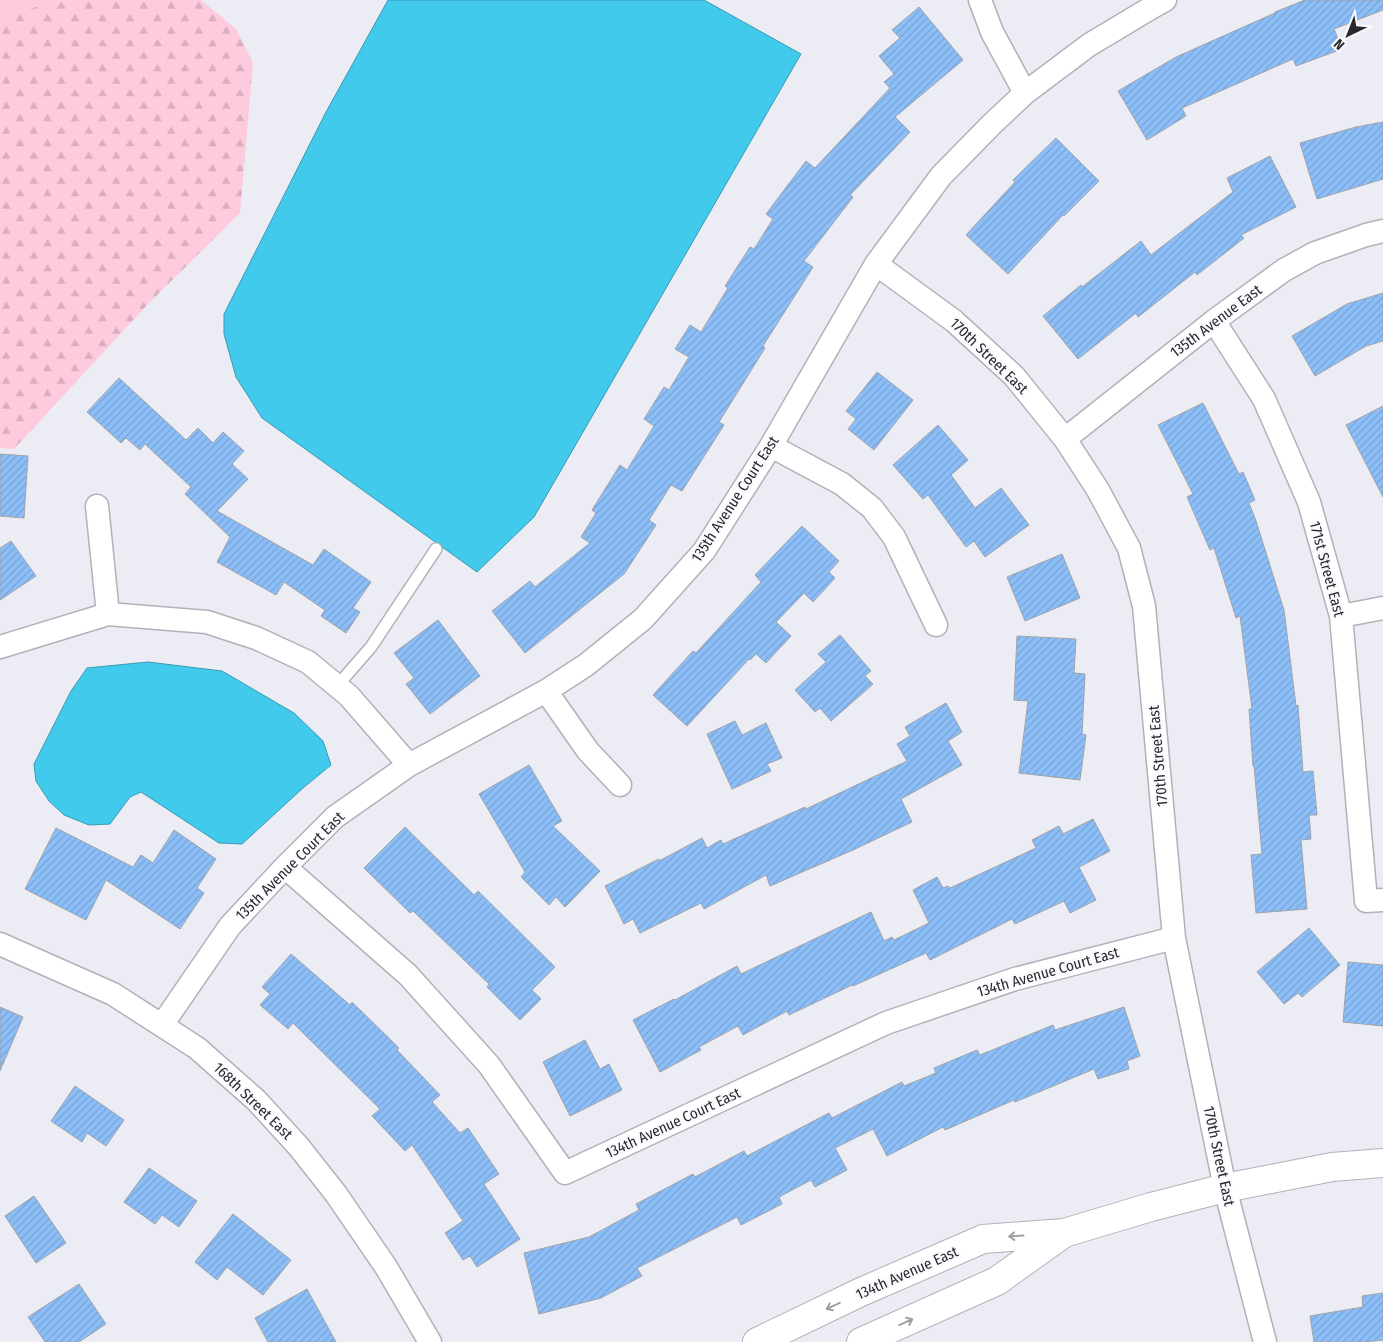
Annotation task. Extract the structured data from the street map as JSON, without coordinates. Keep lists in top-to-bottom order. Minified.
{"streets":{"street":["135th Avenue East","170th Street East","135th Avenue Court East","171st Street East","134th Avenue Court East","168th Street East","134th Avenue East"]},"crossings":[["135th Avenue East","170th Street East"],["135th Avenue East","171st Street East"],["170th Street East","135th Avenue Court East"],["170th Street East","134th Avenue Court East"],["170th Street East","134th Avenue East"],["135th Avenue Court East","134th Avenue Court East"],["135th Avenue Court East","168th Street East"]],"north":"bottom left"}
